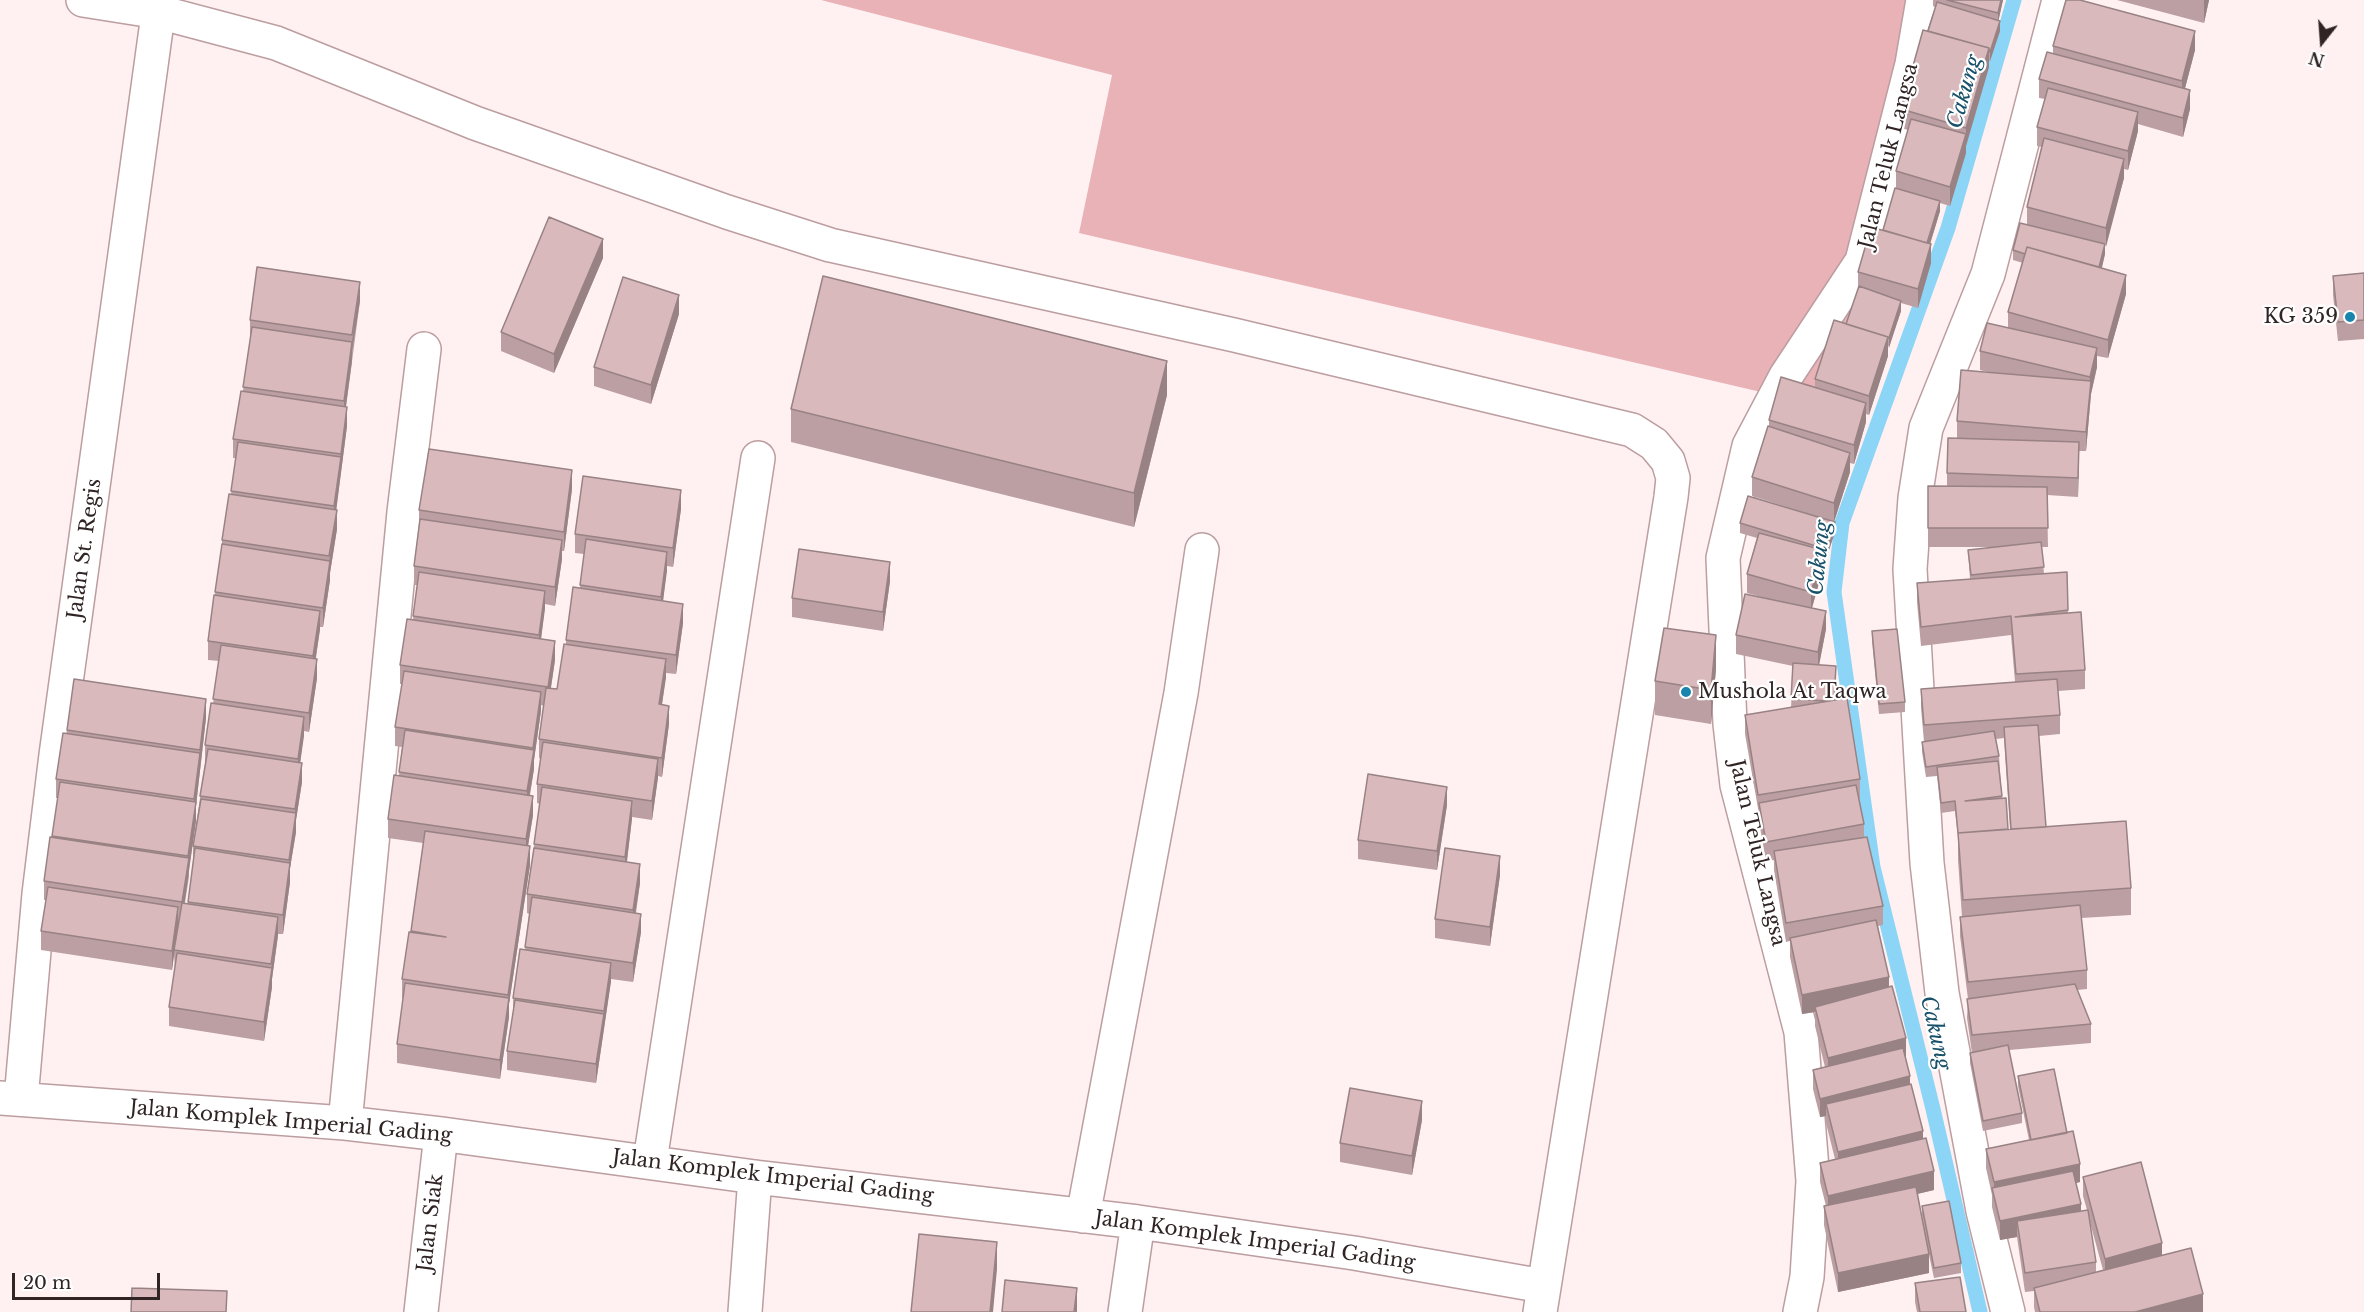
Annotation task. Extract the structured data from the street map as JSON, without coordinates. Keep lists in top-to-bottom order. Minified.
{"streets":{"street":["Jalan Teluk Langsa","Jalan St. Regis","Jalan Komplek Imperial Gading","Jalan Siak"]},"crossings":[["Jalan St. Regis","Jalan Komplek Imperial Gading"],["Jalan Komplek Imperial Gading","Jalan Siak"]],"water":["Cakung"],"places":["KG 359","Mushola At Taqwa"],"scale_bar":"20 m","north":"bottom"}
